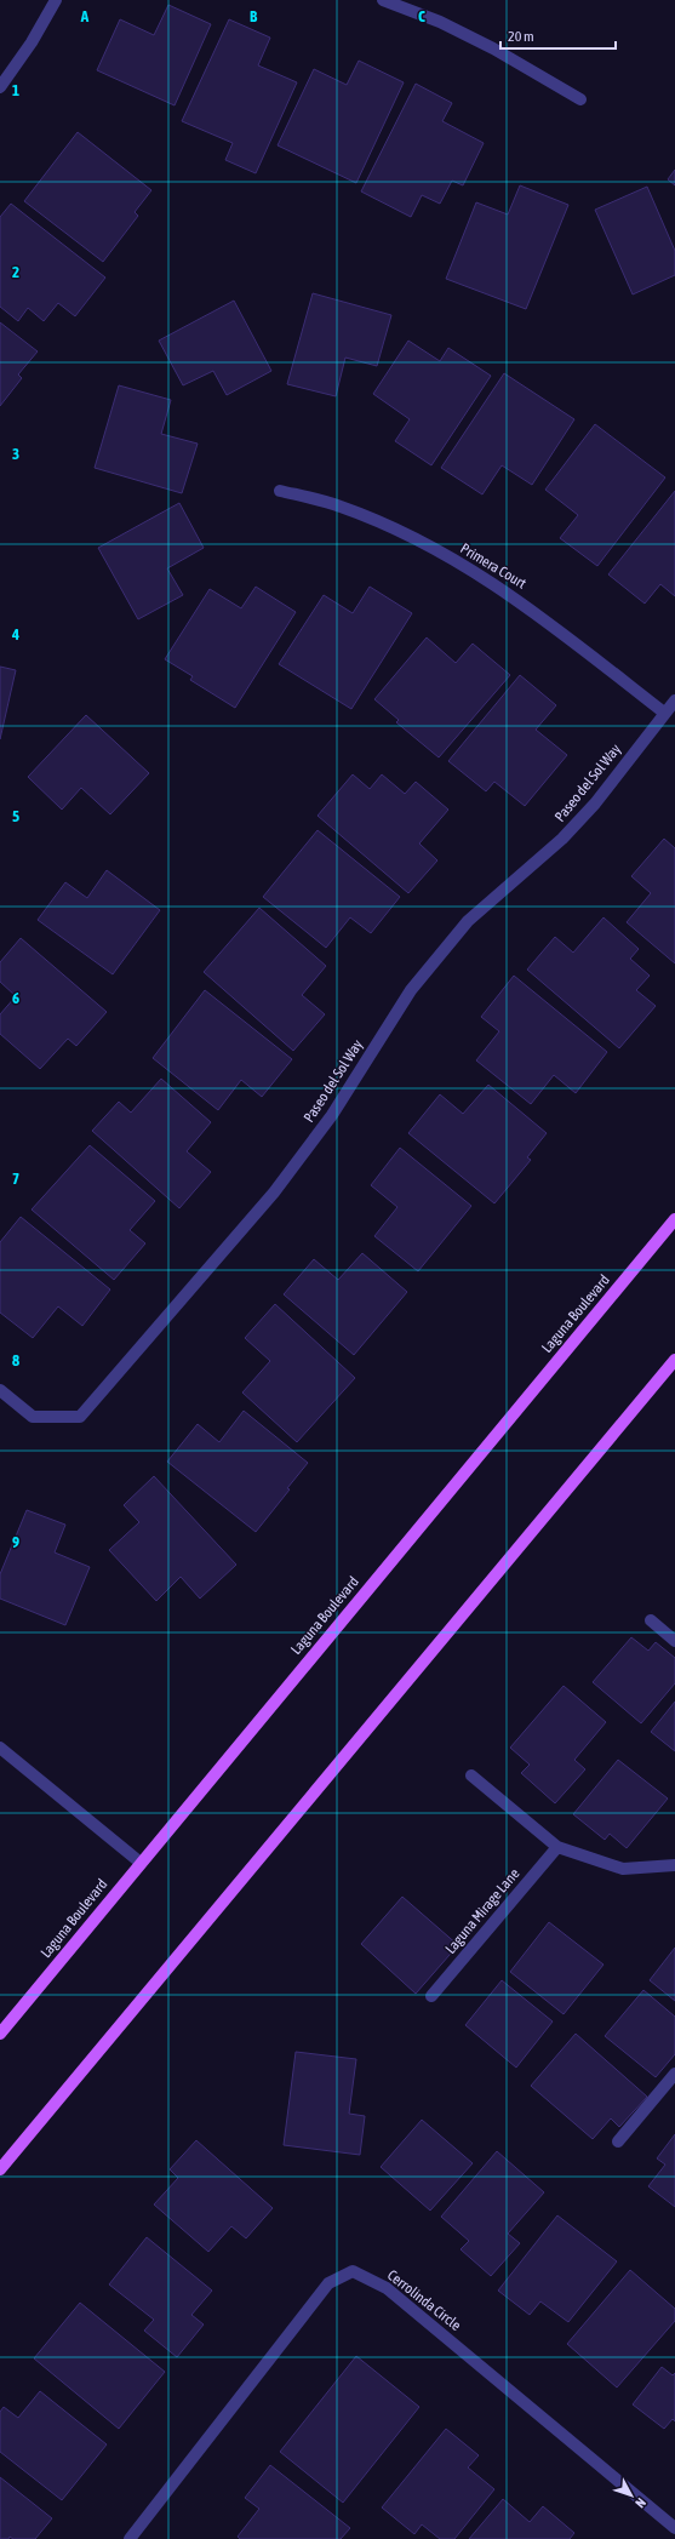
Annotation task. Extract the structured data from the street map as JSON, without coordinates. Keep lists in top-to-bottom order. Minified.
{"streets":{"main road":["Laguna Boulevard"],"street":["Primera Court","Paseo del Sol Way","Laguna Mirage Lane","Cerrolinda Circle"]},"crossings":[["Primera Court","Paseo del Sol Way"]],"scale_bar":"20 m","north":"bottom right","grid":{"columns":["A","B","C"],"rows":["1","2","3","4","5","6","7","8","9"]}}
